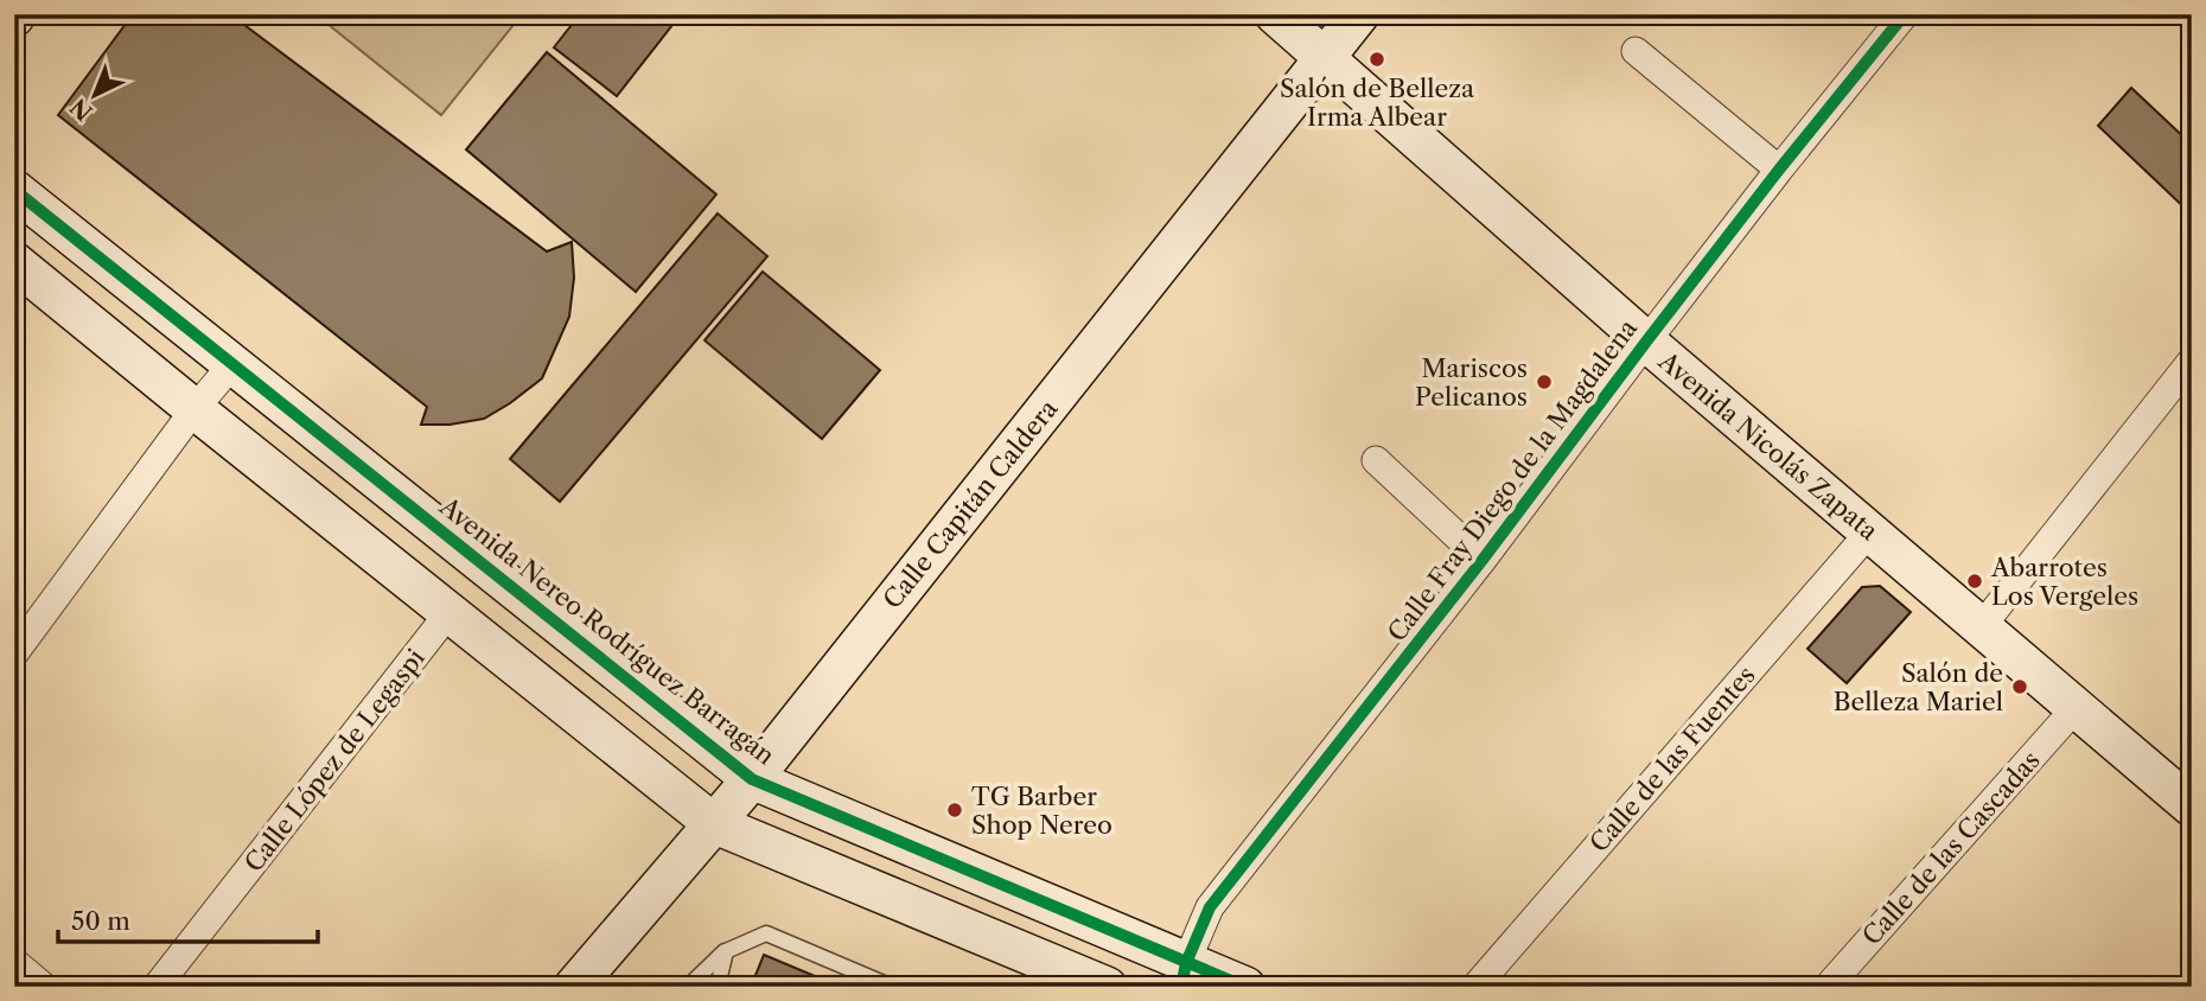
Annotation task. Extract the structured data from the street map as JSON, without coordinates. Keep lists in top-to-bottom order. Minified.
{"streets":{"street":["Avenida Nicolás Zapata","Calle Fray Diego de la Magdalena","Calle Capitán Caldera","Avenida Nereo Rodríguez Barragán","Calle de las Fuentes","Calle López de Legaspi","Calle de las Cascadas"]},"crossings":[["Avenida Nicolás Zapata","Calle Fray Diego de la Magdalena"],["Avenida Nicolás Zapata","Calle Capitán Caldera"],["Avenida Nicolás Zapata","Calle de las Fuentes"],["Avenida Nicolás Zapata","Calle de las Cascadas"],["Calle Fray Diego de la Magdalena","Avenida Nereo Rodríguez Barragán"],["Calle Capitán Caldera","Avenida Nereo Rodríguez Barragán"]],"places":["Salón de Belleza Irma Albear","Mariscos Pelicanos","Abarrotes Los Vergeles","Salón de Belleza Mariel","TG Barber Shop Nereo"],"scale_bar":"50 m","north":"bottom left"}
